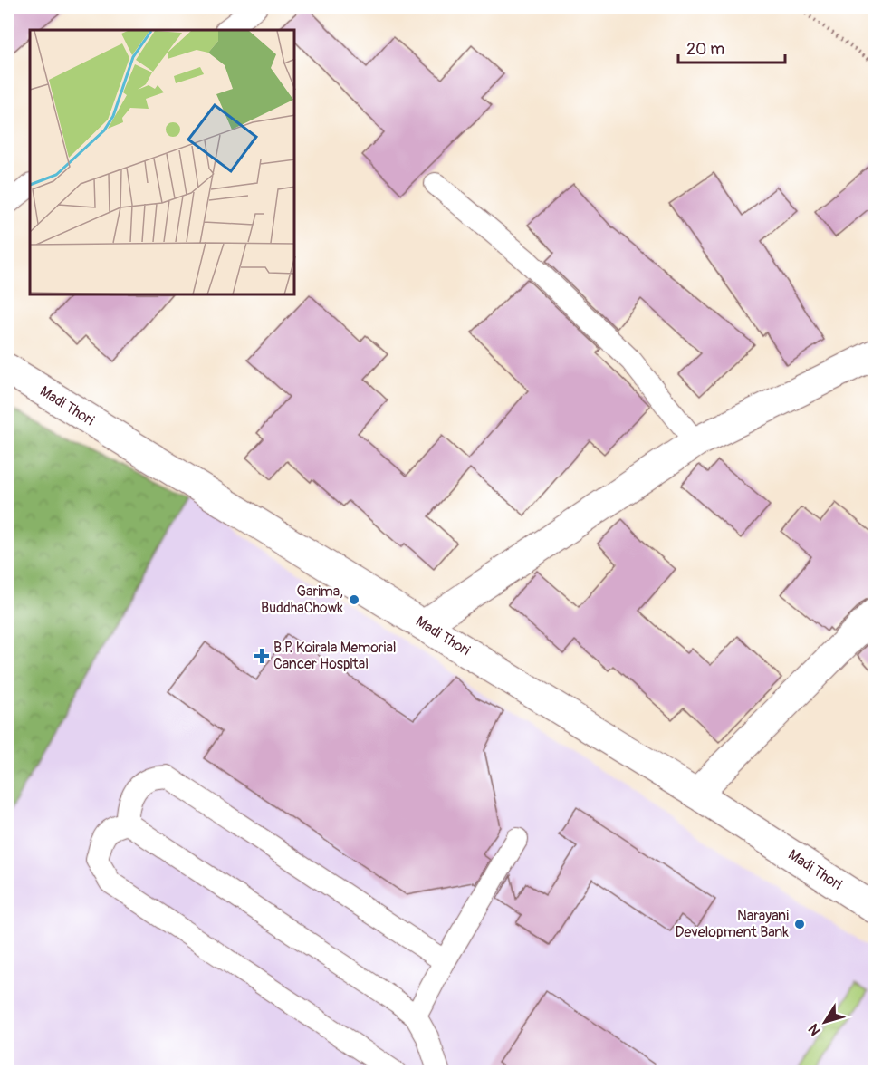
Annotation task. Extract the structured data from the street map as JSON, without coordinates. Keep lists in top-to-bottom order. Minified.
{"streets":{"main road":["Madi Thori"]},"places":{"other":["Garima, BuddhaChowk","Narayani Development Bank"],"health":["B.P. Koirala Memorial Cancer Hospital"]},"scale_bar":"20 m","north":"bottom left"}
